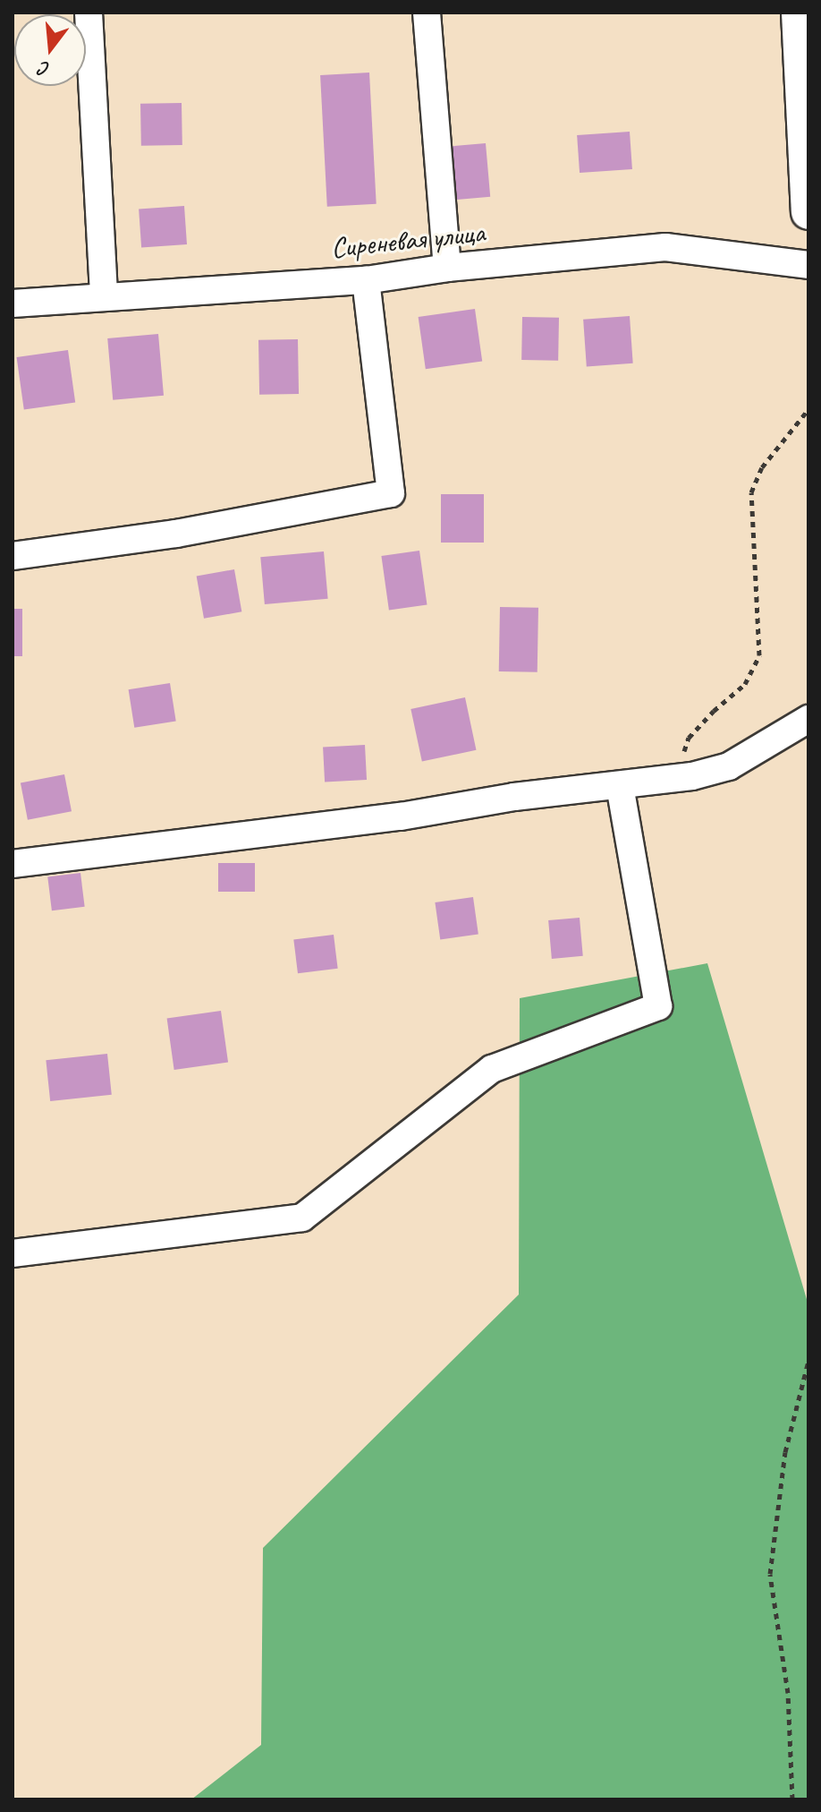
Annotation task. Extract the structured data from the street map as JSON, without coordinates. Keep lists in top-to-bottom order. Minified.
{"streets":{"street":["Сиреневая улица"]},"north":"bottom"}
